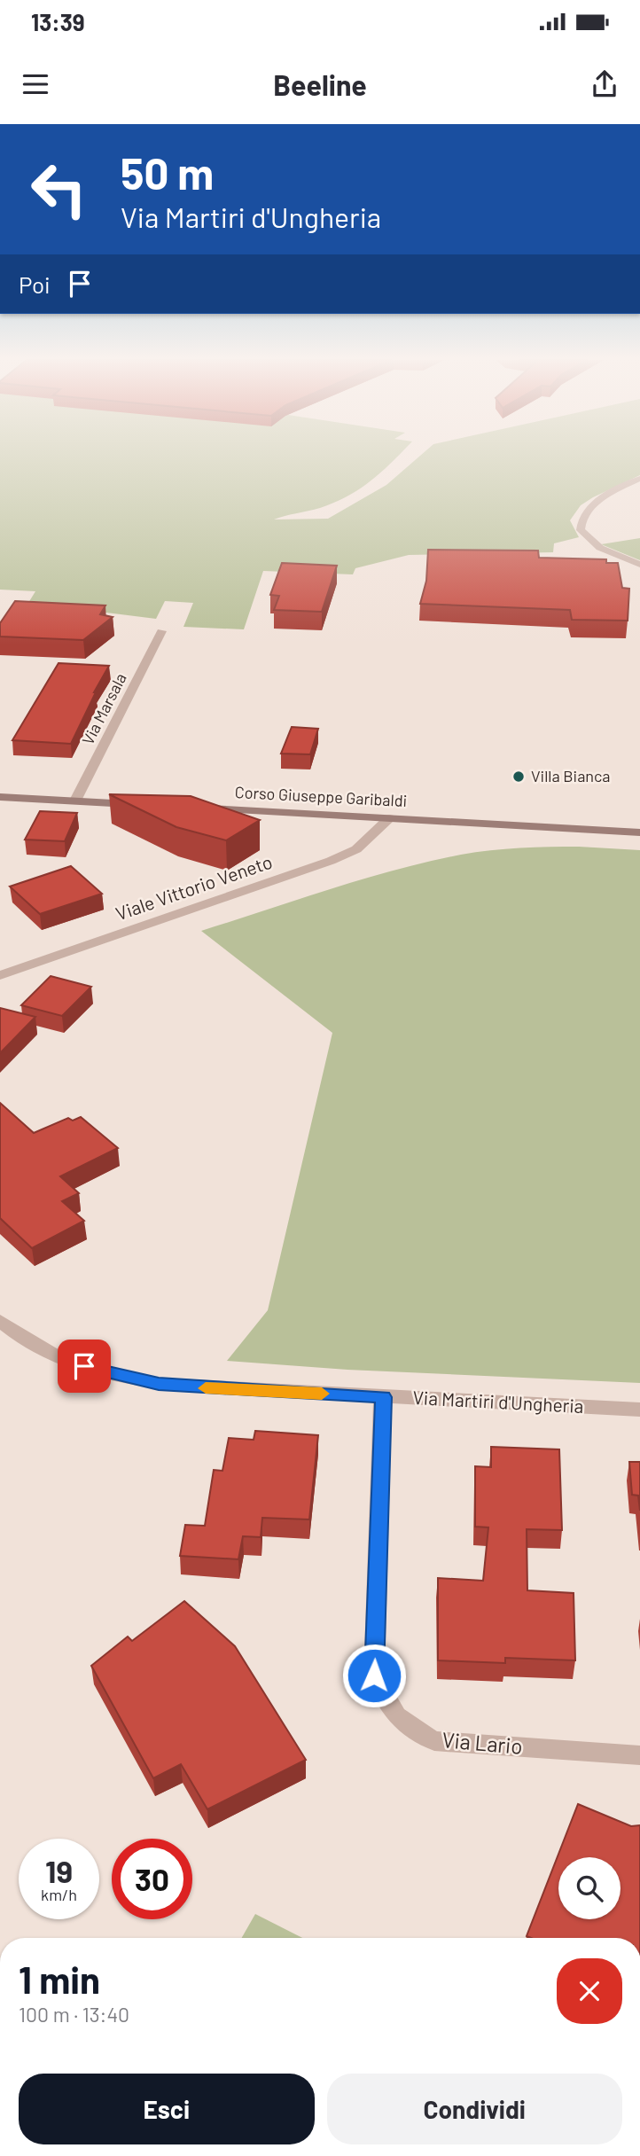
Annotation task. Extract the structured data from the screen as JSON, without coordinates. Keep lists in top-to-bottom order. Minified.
{"streets":{"main road":["Corso Giuseppe Garibaldi"],"street":["Via Marsala","Viale Vittorio Veneto","Via Martiri d'Ungheria","Via Lario"]},"crossings":[["Corso Giuseppe Garibaldi","Viale Vittorio Veneto"],["Via Martiri d'Ungheria","Via Lario"]],"places":["Villa Bianca"],"page":{"status":"13:39","header":"Beeline","turn":["50 m","Via Martiri d'Ungheria"],"then":"Poi","speed":"19 km/h","limit":"30","heading":["1 min","100 m · 13:40"],"buttons":["Esci","Condividi"]}}
